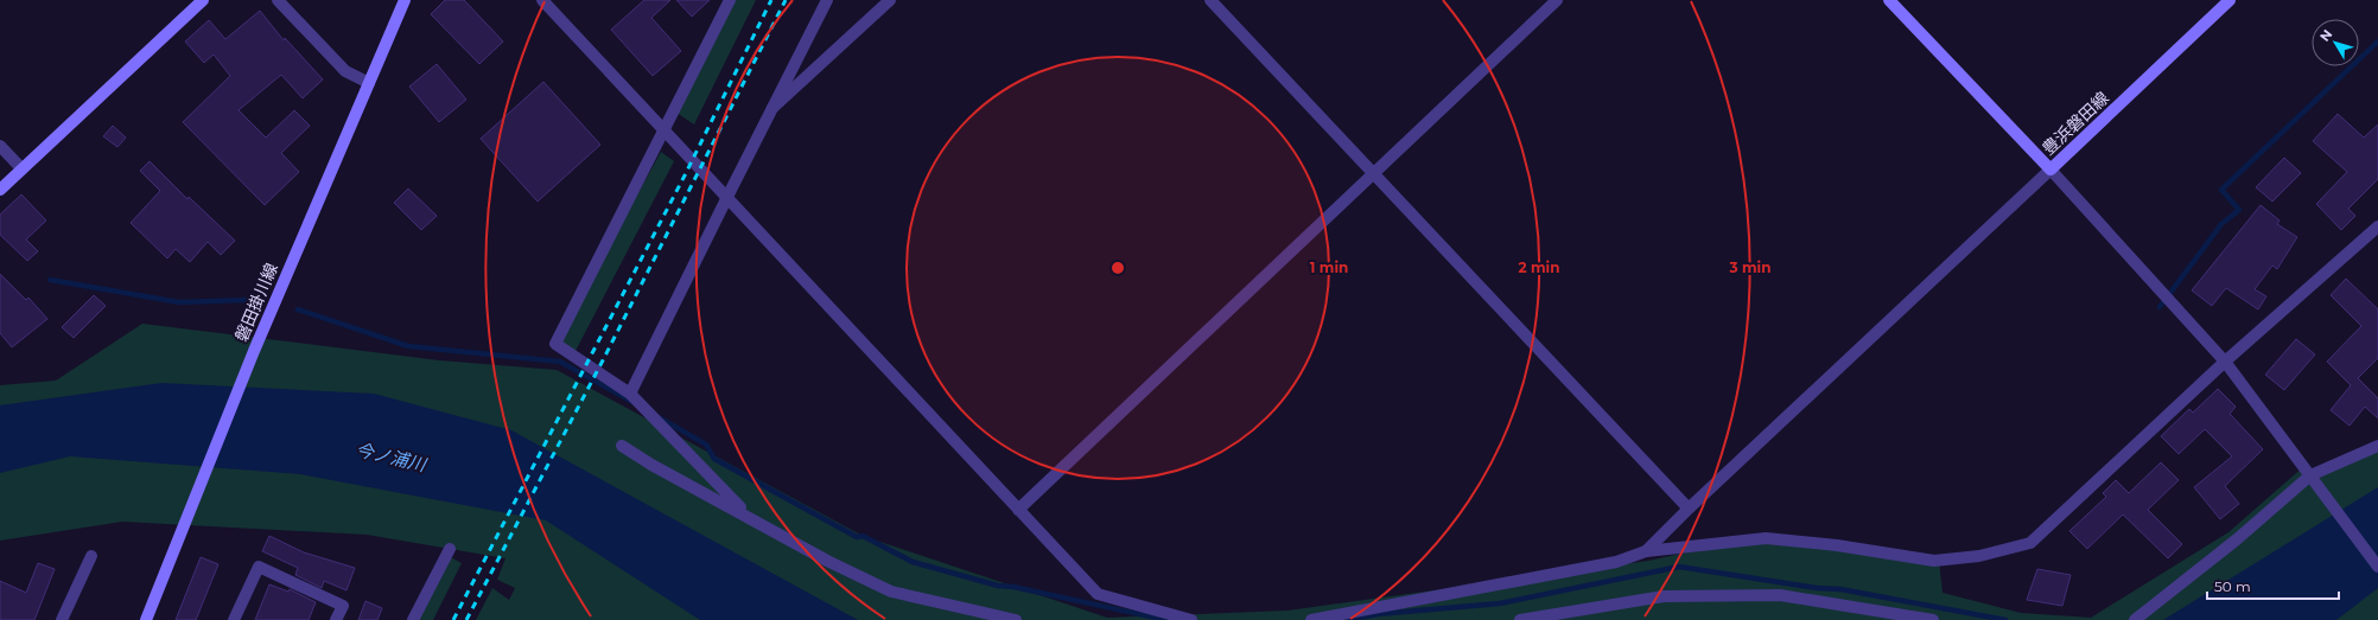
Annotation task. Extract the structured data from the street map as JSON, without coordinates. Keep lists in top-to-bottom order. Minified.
{"streets":{"main road":["豊浜磐田線","磐田掛川線"]},"water":["今ノ浦川"],"scale_bar":"50 m","north":"top left","rings":["1 min","2 min","3 min"]}
